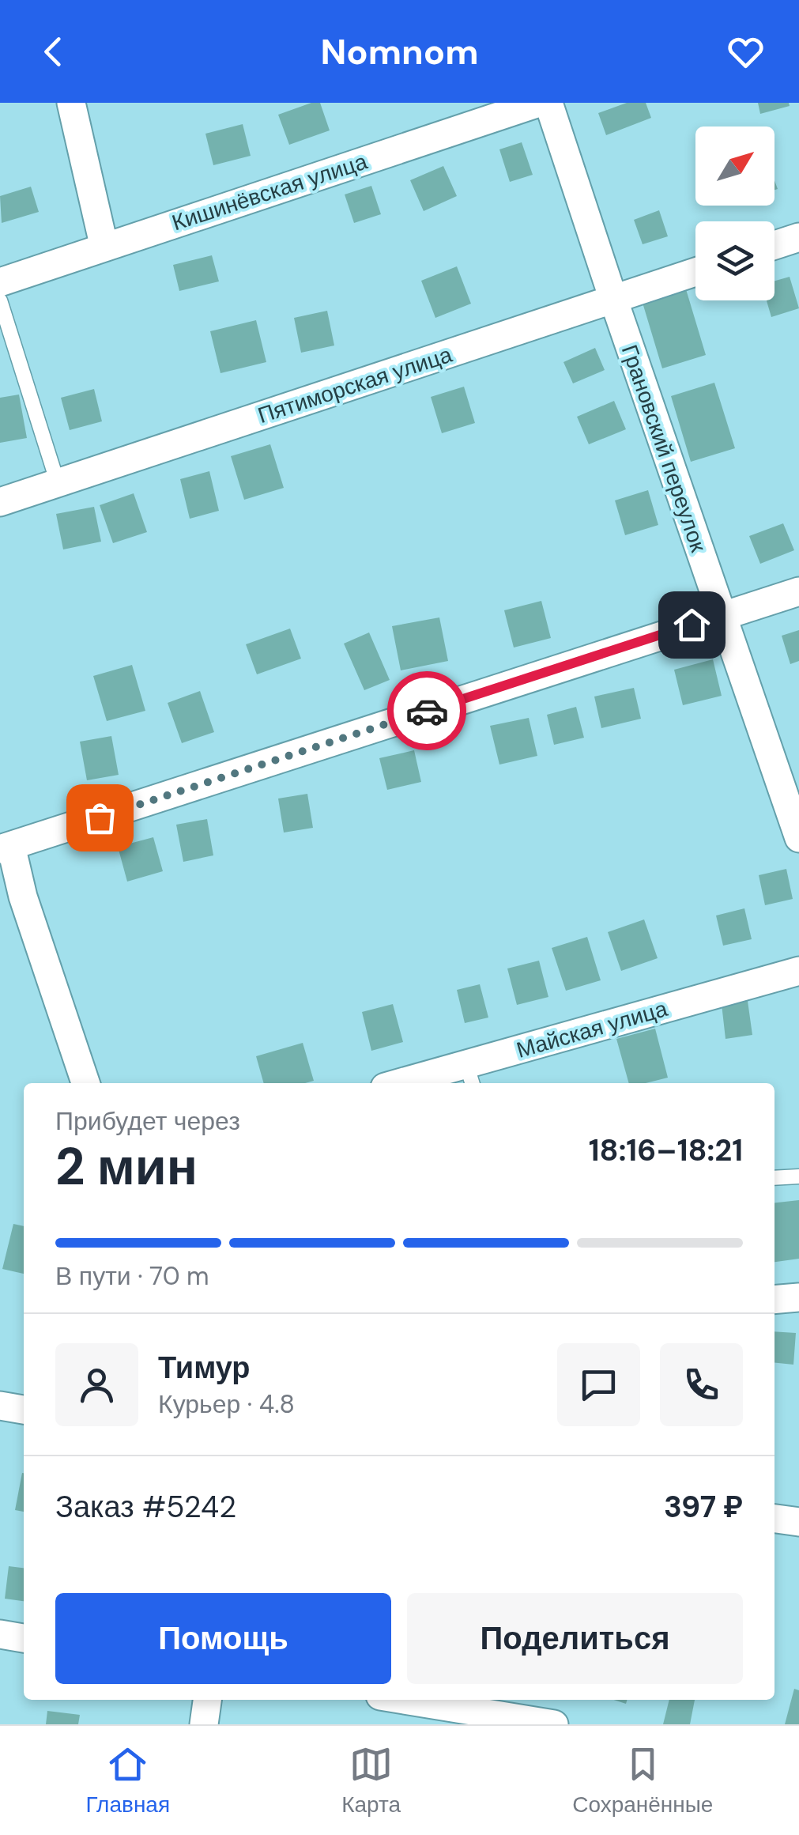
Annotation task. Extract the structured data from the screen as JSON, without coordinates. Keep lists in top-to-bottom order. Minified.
{"streets":{"street":["Кишинёвская улица","Пятиморская улица","Грановский переулок","Майская улица"]},"crossings":[["Пятиморская улица","Грановский переулок"]],"north":"top right","page":{"header":"Nomnom","heading":["2 мин","Прибудет через","18:16–18:21"],"panel":["Тимур","Курьер · 4.8","Заказ #5242","397 ₽"],"bar":"В пути · 70 m","buttons":["Помощь","Поделиться"],"tabs":["Главная","Карта","Сохранённые"]}}
